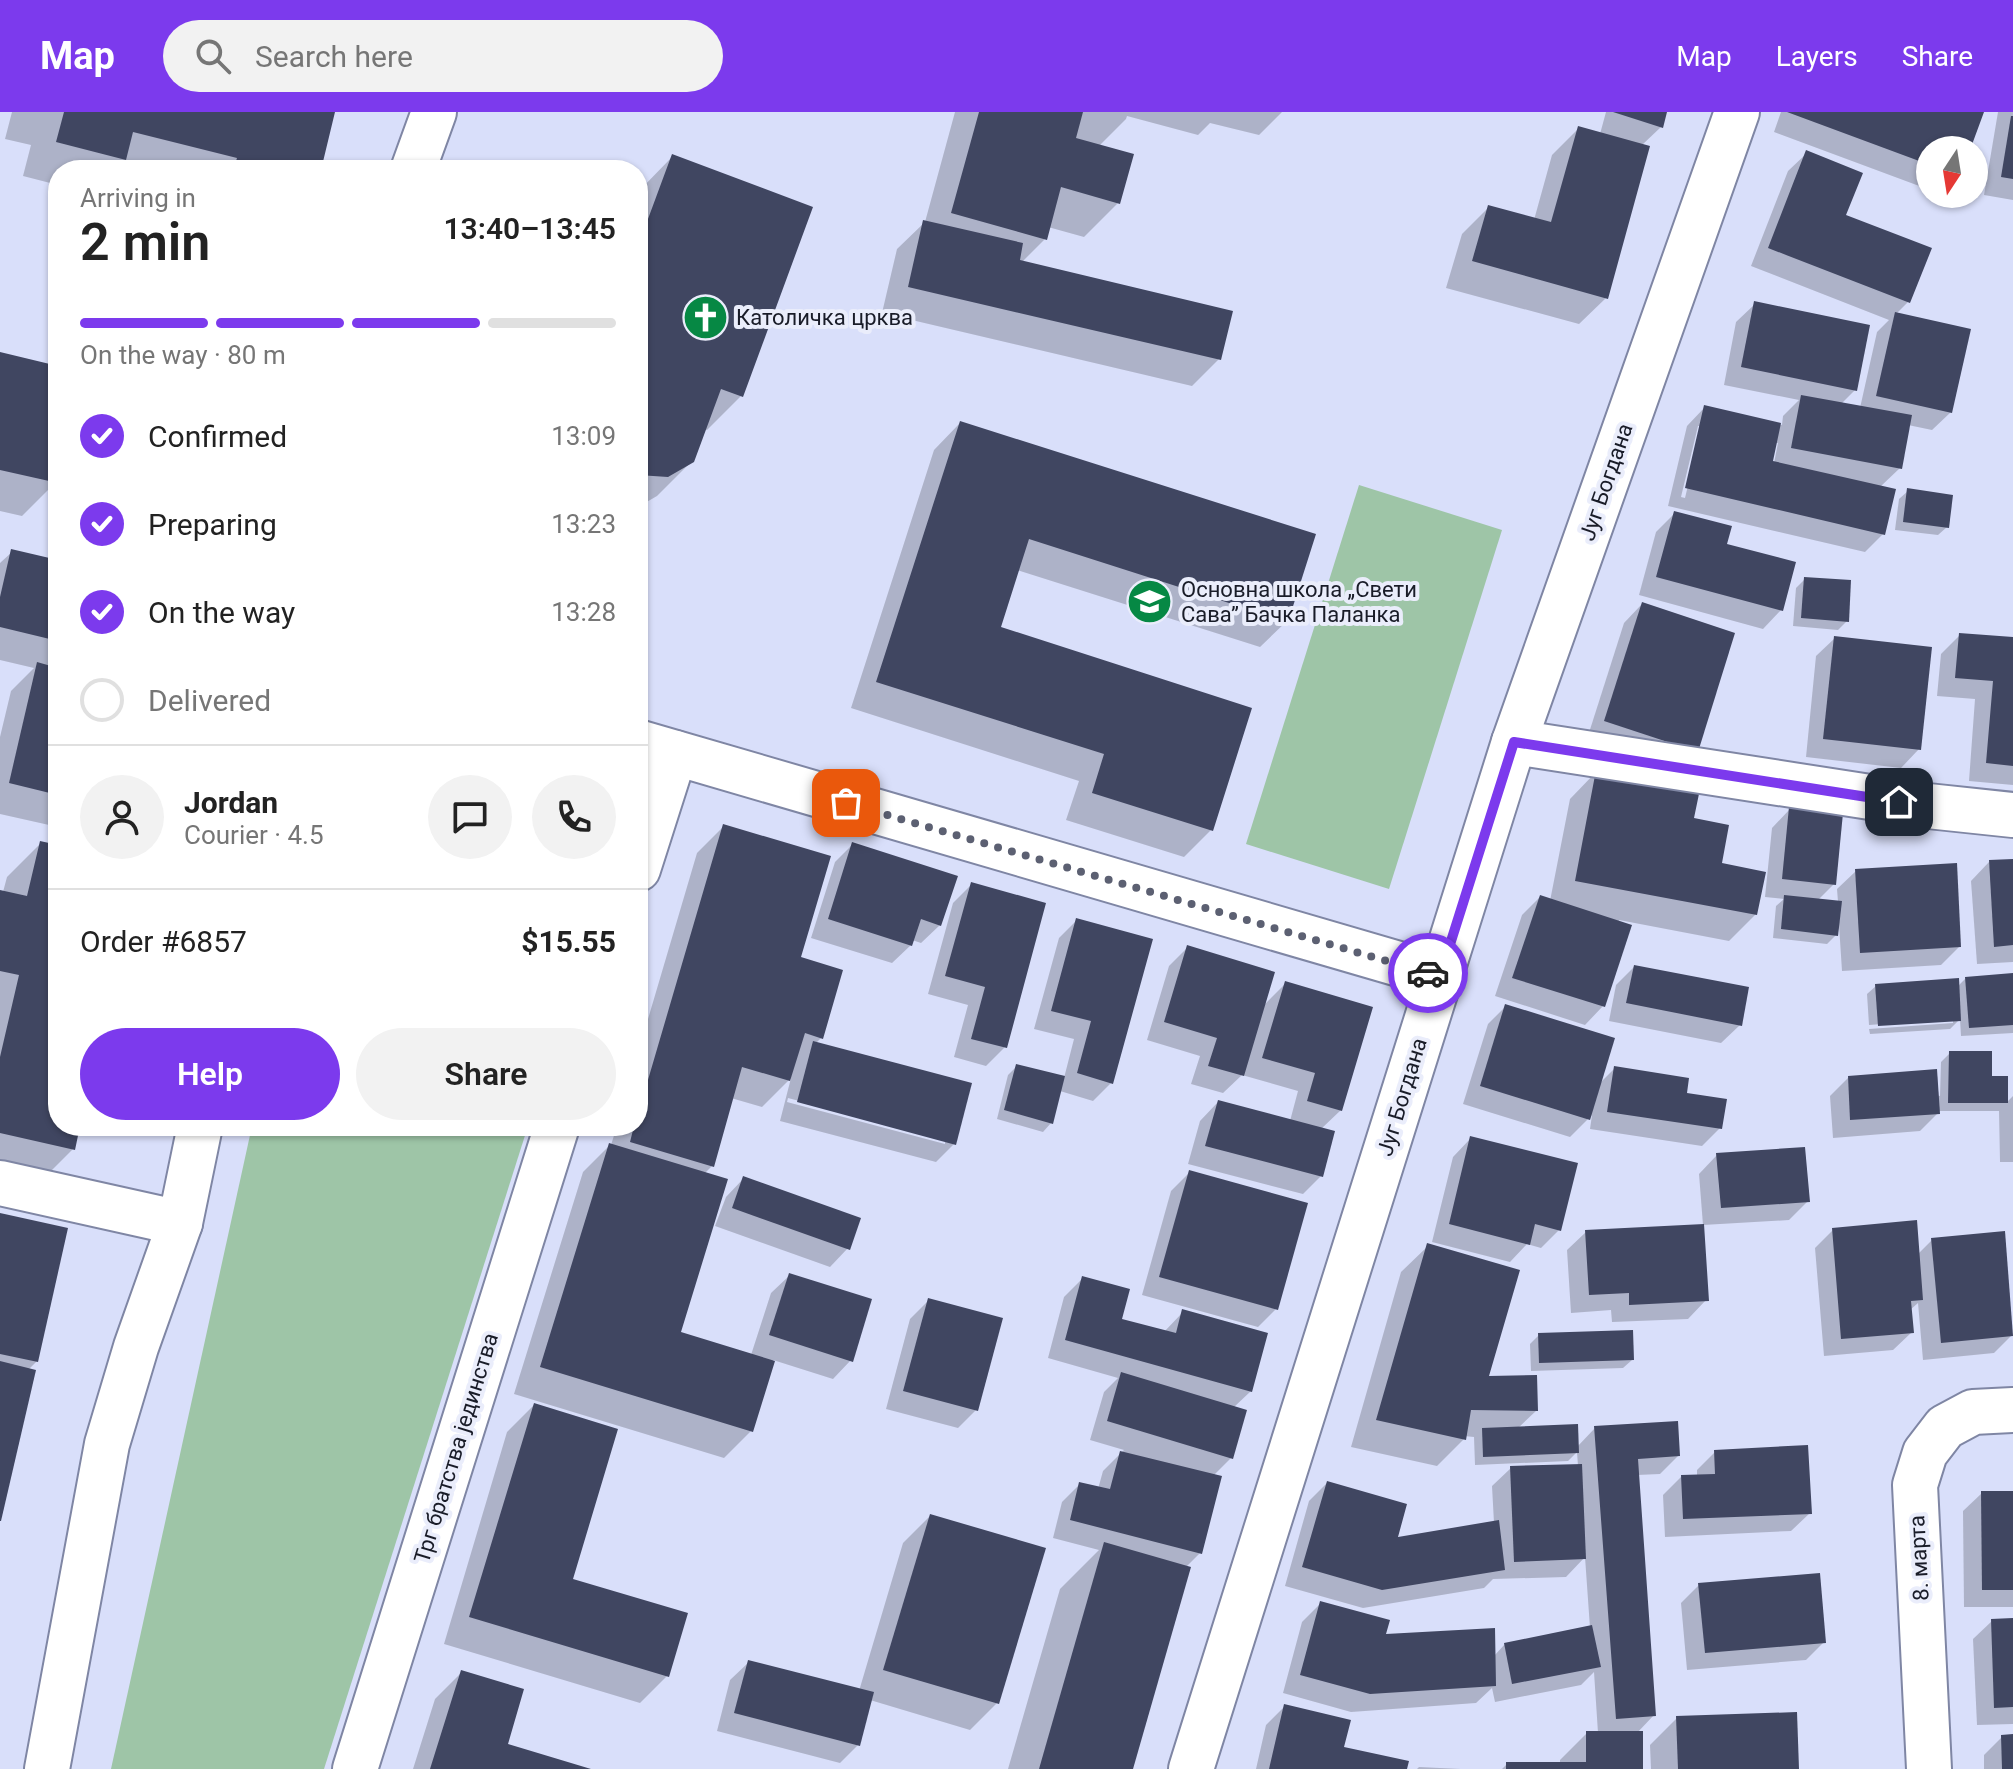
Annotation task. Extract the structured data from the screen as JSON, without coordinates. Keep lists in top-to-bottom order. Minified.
{"streets":{"street":["Југ Богдана","Трг братства јединства","8. марта"]},"places":{"church":["Католичка црква"],"school or university":["Основна школа „Свети Сава” Бачка Паланка"]},"north":"bottom","page":{"header":"Map","search":"Search here","nav":["Map","Layers","Share"],"heading":["2 min","Arriving in","13:40–13:45"],"panel":["Jordan","Courier · 4.5","Order #6857","$15.55"],"bar":"On the way · 80 m","list":[["Confirmed","13:09"],["Preparing","13:23"],["On the way","13:28"],"Delivered"],"buttons":["Help","Share"]}}
